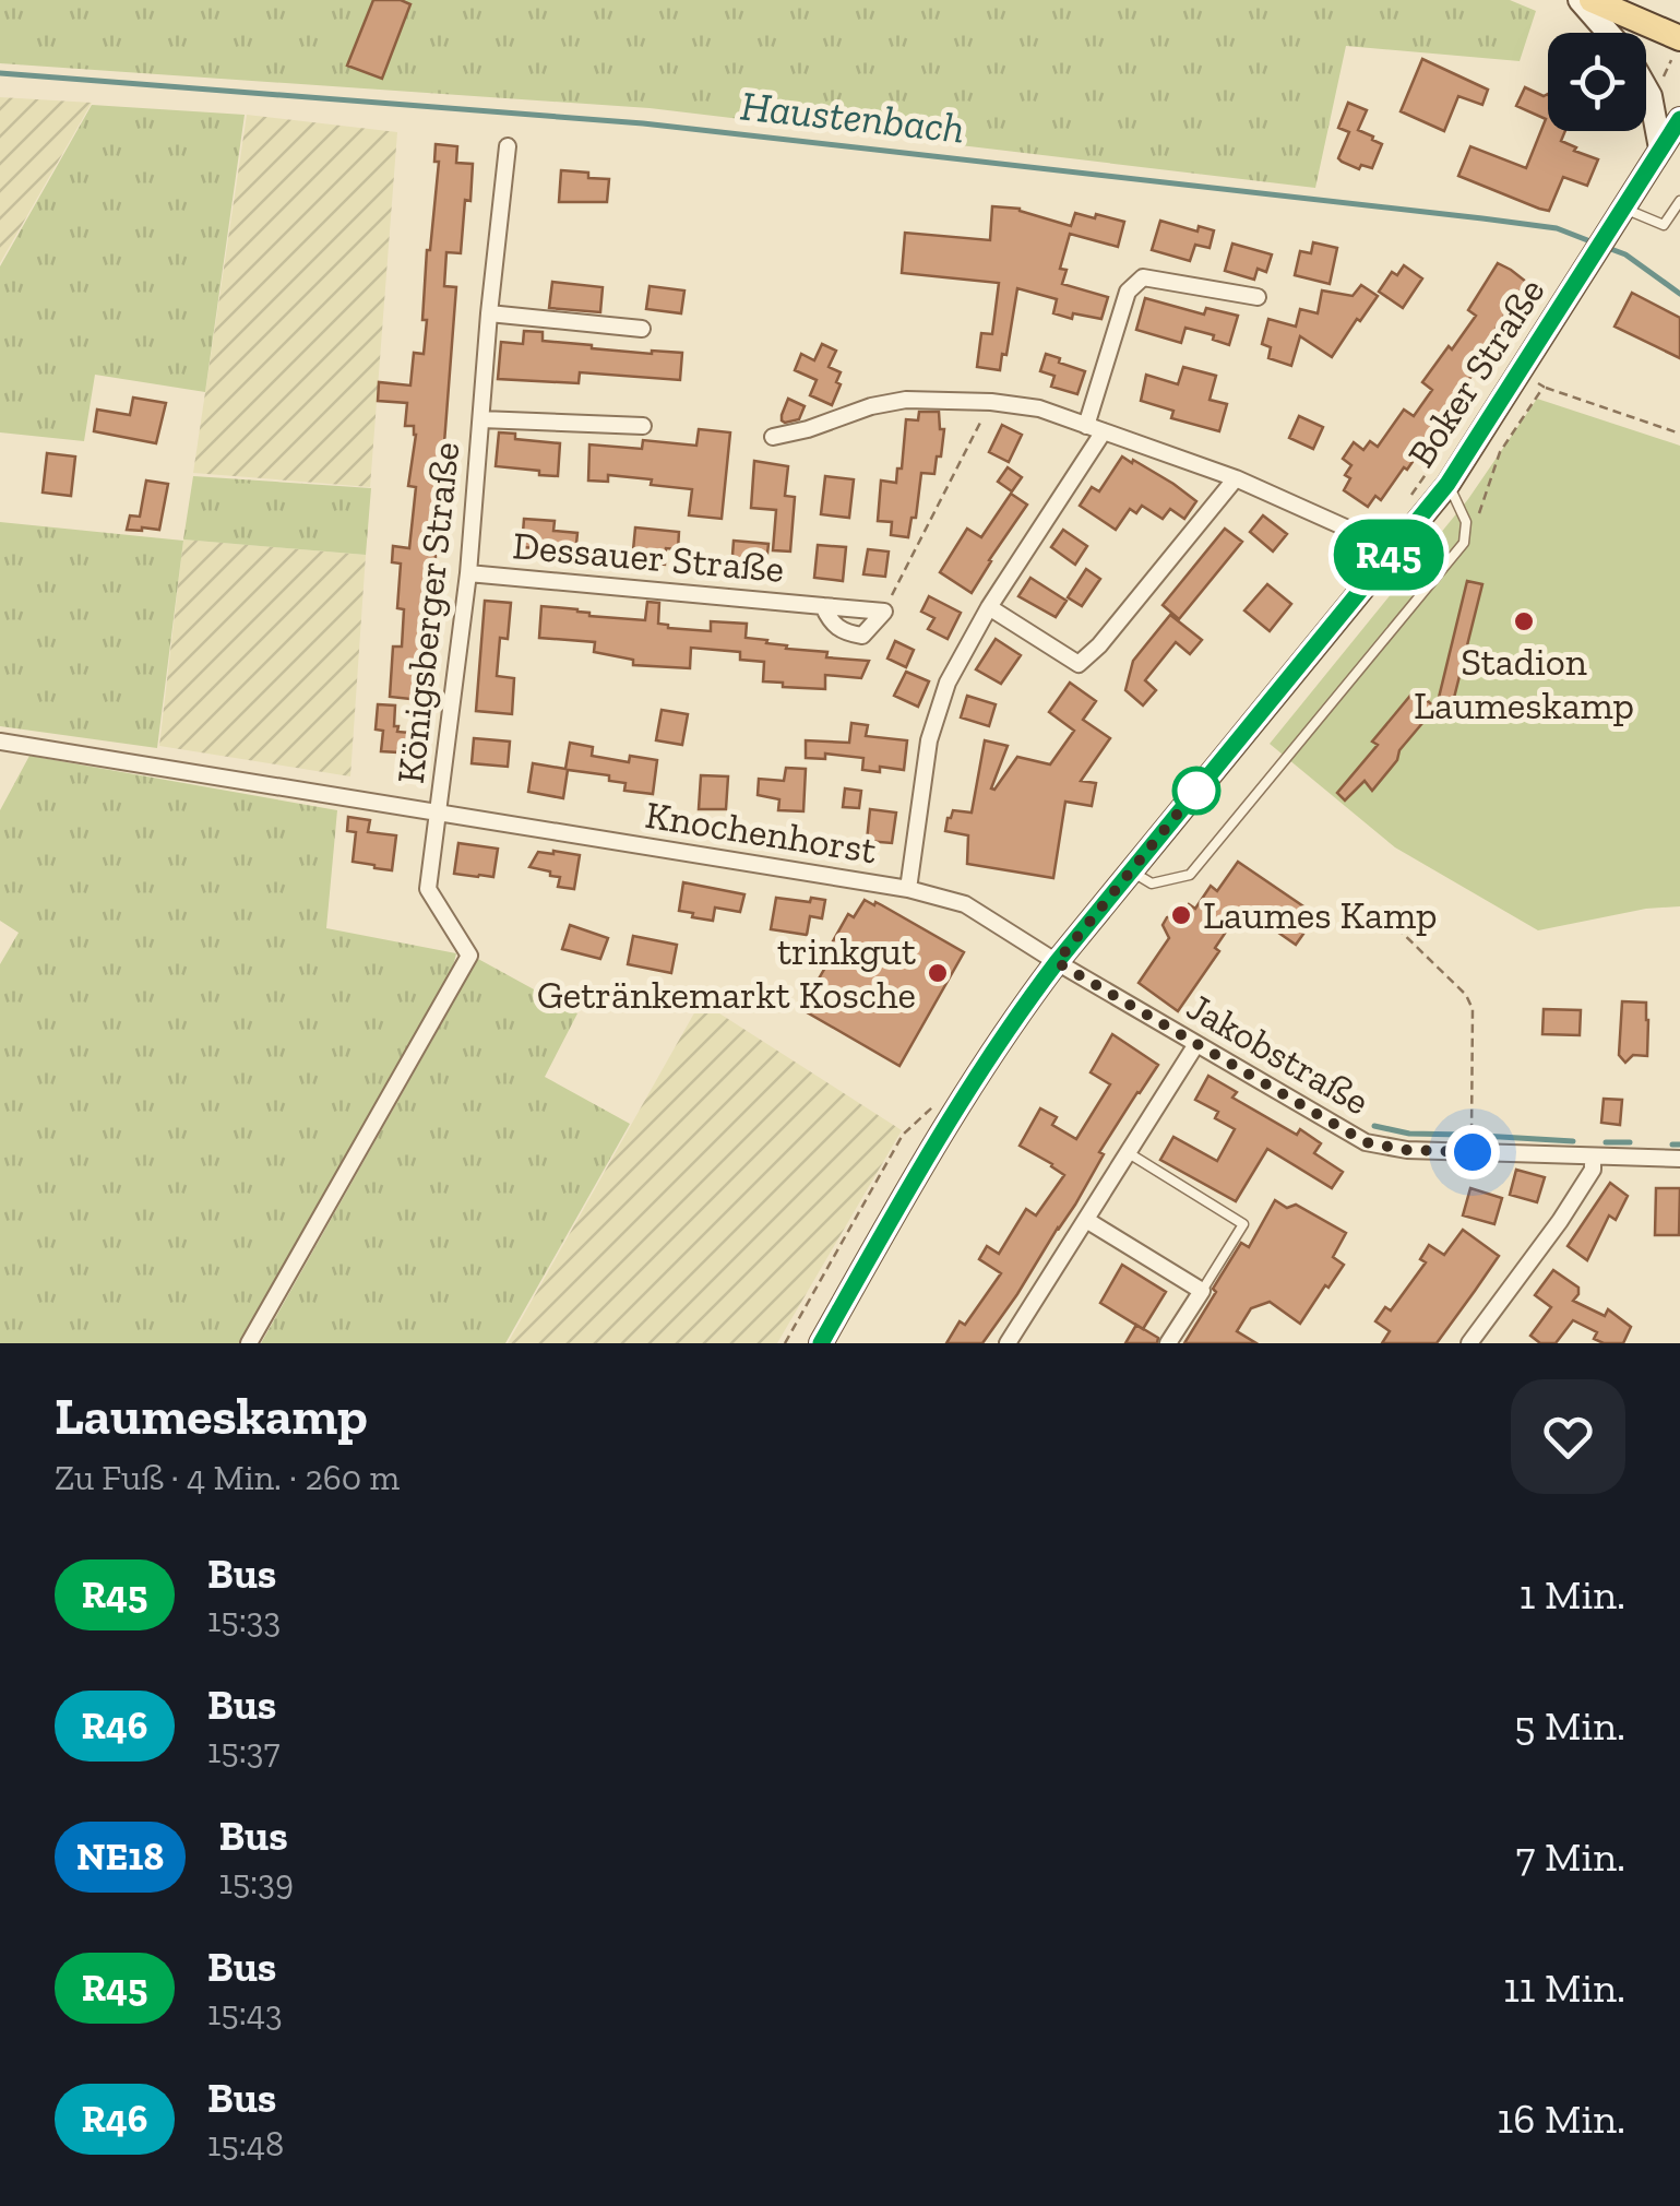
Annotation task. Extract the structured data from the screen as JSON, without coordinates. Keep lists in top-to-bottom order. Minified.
{"streets":{"main road":["Boker Straße"],"street":["Dessauer Straße","Königsberger Straße","Knochenhorst","Jakobstraße"]},"crossings":[["Boker Straße","Knochenhorst"],["Boker Straße","Jakobstraße"],["Dessauer Straße","Königsberger Straße"],["Königsberger Straße","Knochenhorst"],["Knochenhorst","Jakobstraße"]],"water":["Haustenbach"],"places":["Stadion Laumeskamp","Laumes Kamp","trinkgut Getränkemarkt Kosche"],"lines":["bus line R45"],"page":{"on_map":"R45","heading":["Laumeskamp","Zu Fuß · 4 Min. · 260 m"],"list":[{"mark":"R45","name":"Bus","note":"15:33","value":"1 Min."},{"mark":"R46","name":"Bus","note":"15:37","value":"5 Min."},{"mark":"NE18","name":"Bus","note":"15:39","value":"7 Min."},{"mark":"R45","name":"Bus","note":"15:43","value":"11 Min."},{"mark":"R46","name":"Bus","note":"15:48","value":"16 Min."}]}}
